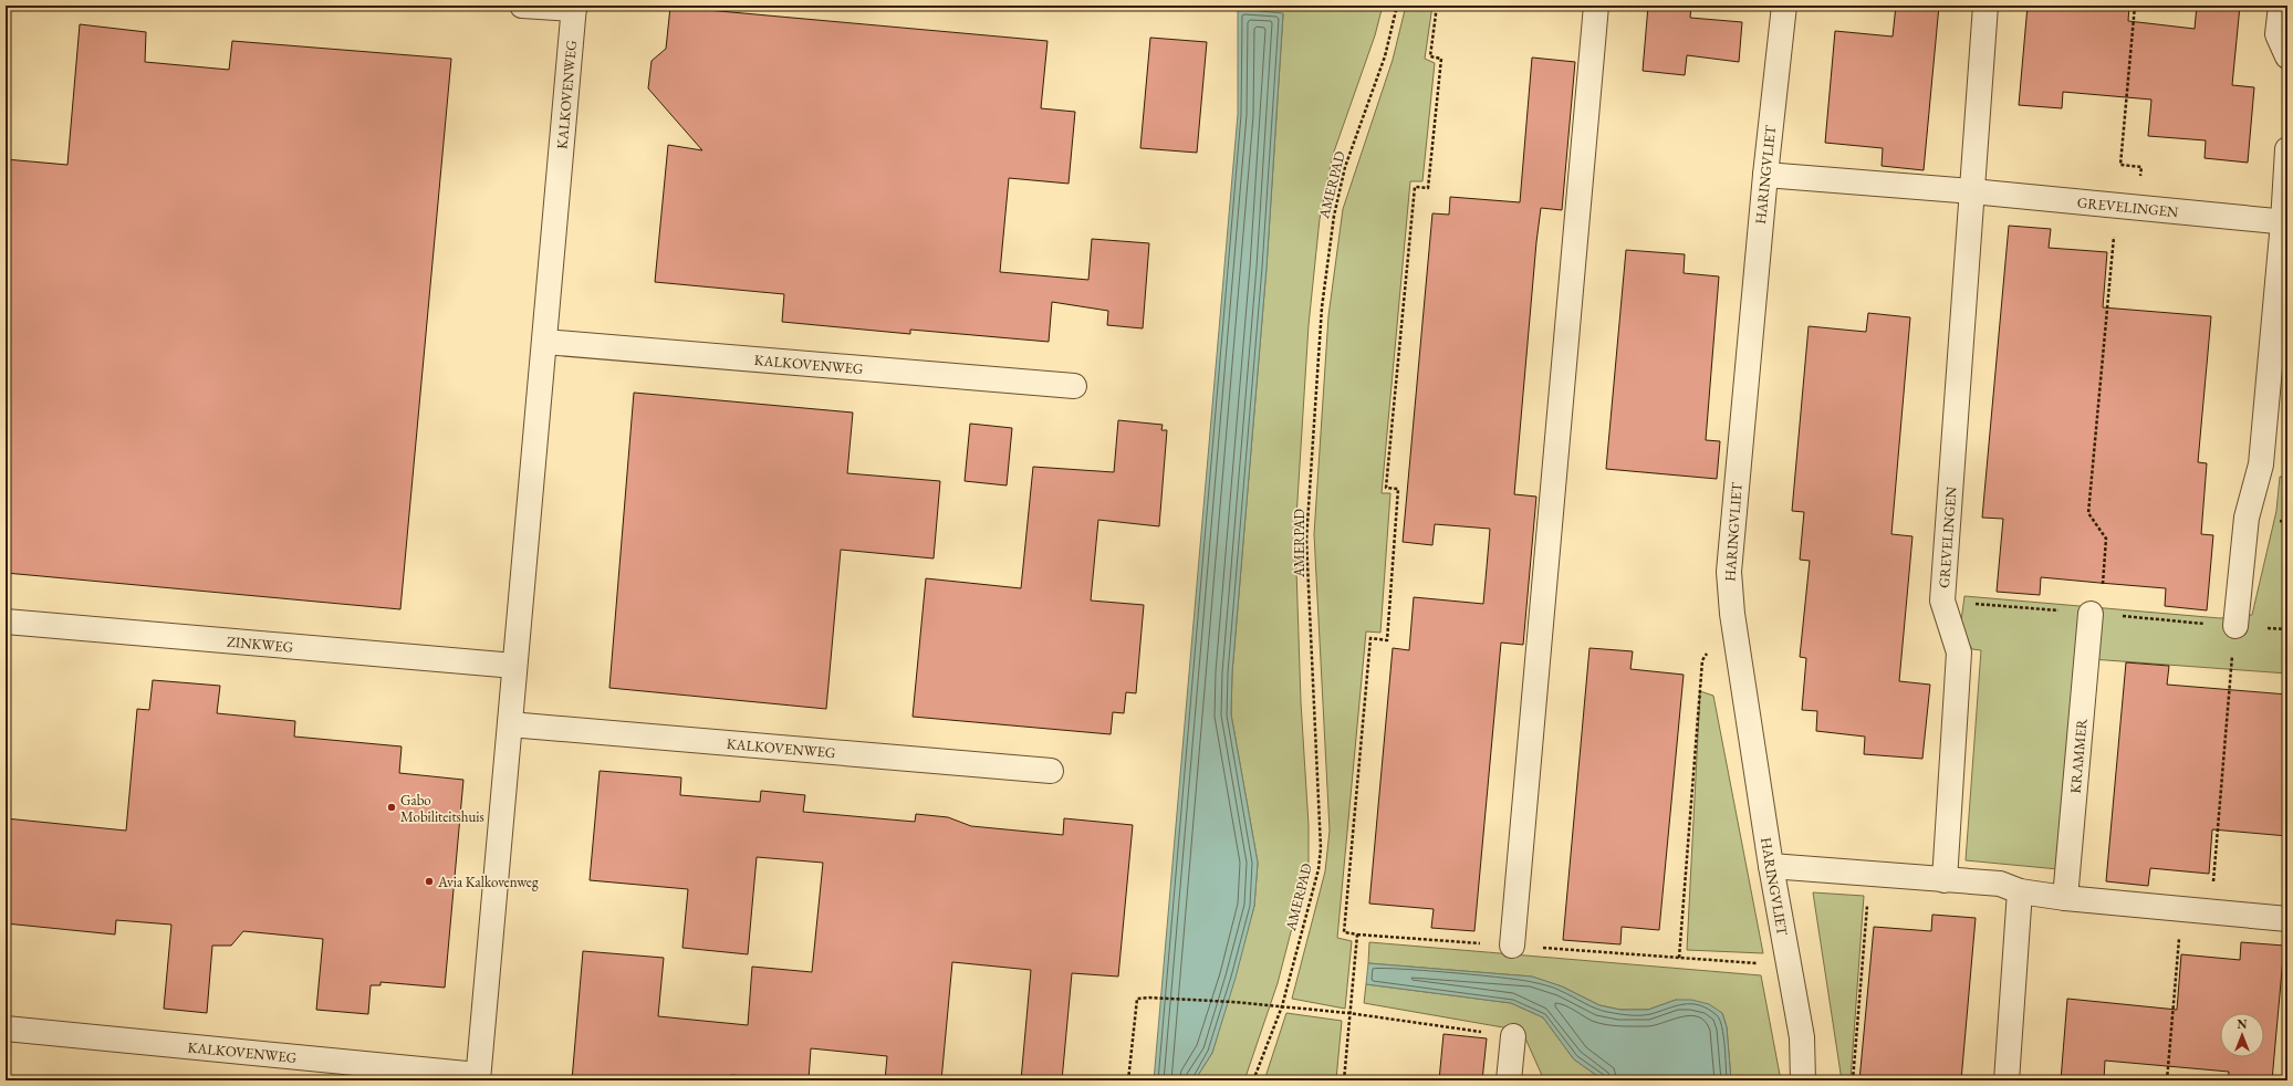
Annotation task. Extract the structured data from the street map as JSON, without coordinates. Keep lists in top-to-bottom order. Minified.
{"streets":{"street":["KALKOVENWEG","HARINGVLIET","GREVELINGEN","ZINKWEG","KRAMMER"],"path":["AMERPAD"]},"crossings":[["KALKOVENWEG","ZINKWEG"],["HARINGVLIET","GREVELINGEN"]],"places":["Gabo Mobiliteitshuis","Avia Kalkovenweg"],"north":"top"}
